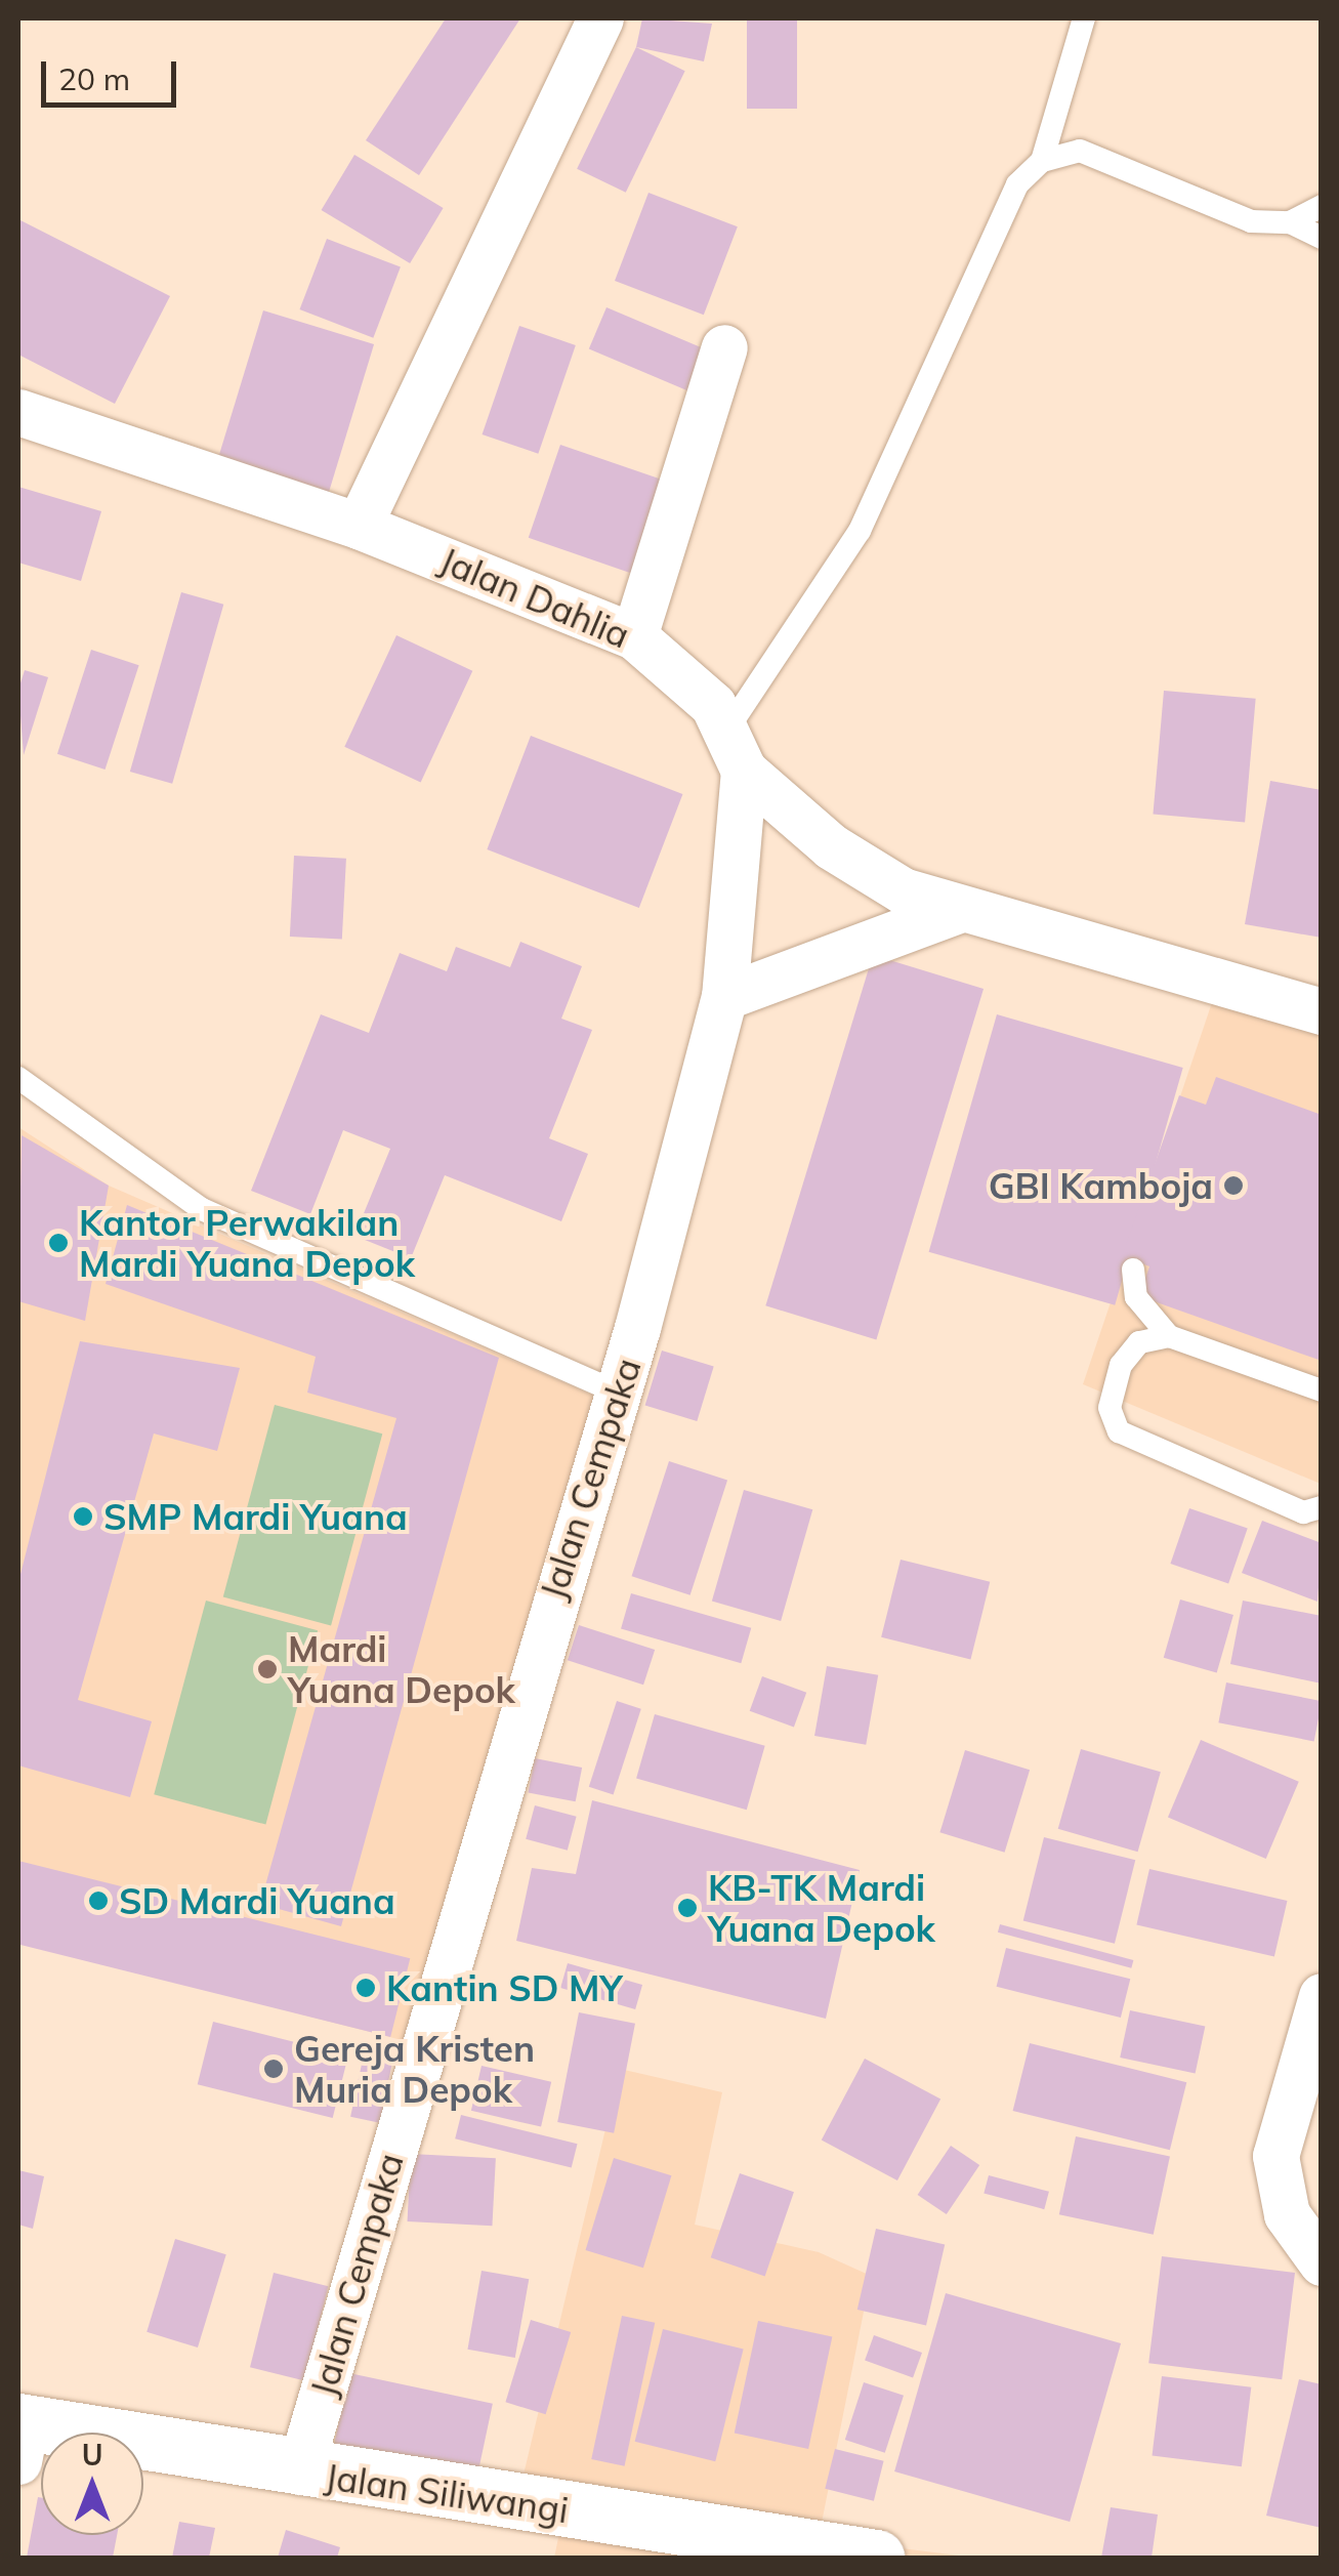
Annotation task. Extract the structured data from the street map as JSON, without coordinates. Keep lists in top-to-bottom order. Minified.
{"streets":{"main road":["Jalan Siliwangi"],"street":["Jalan Dahlia","Jalan Cempaka"]},"crossings":[["Jalan Dahlia","Jalan Cempaka"],["Jalan Cempaka","Jalan Siliwangi"]],"places":["GBI Kamboja","Kantor Perwakilan Mardi Yuana Depok","SMP Mardi Yuana","Mardi Yuana Depok","SD Mardi Yuana","KB-TK Mardi Yuana Depok","Kantin SD MY","Gereja Kristen Muria Depok"],"scale_bar":"20 m","north":"top"}
